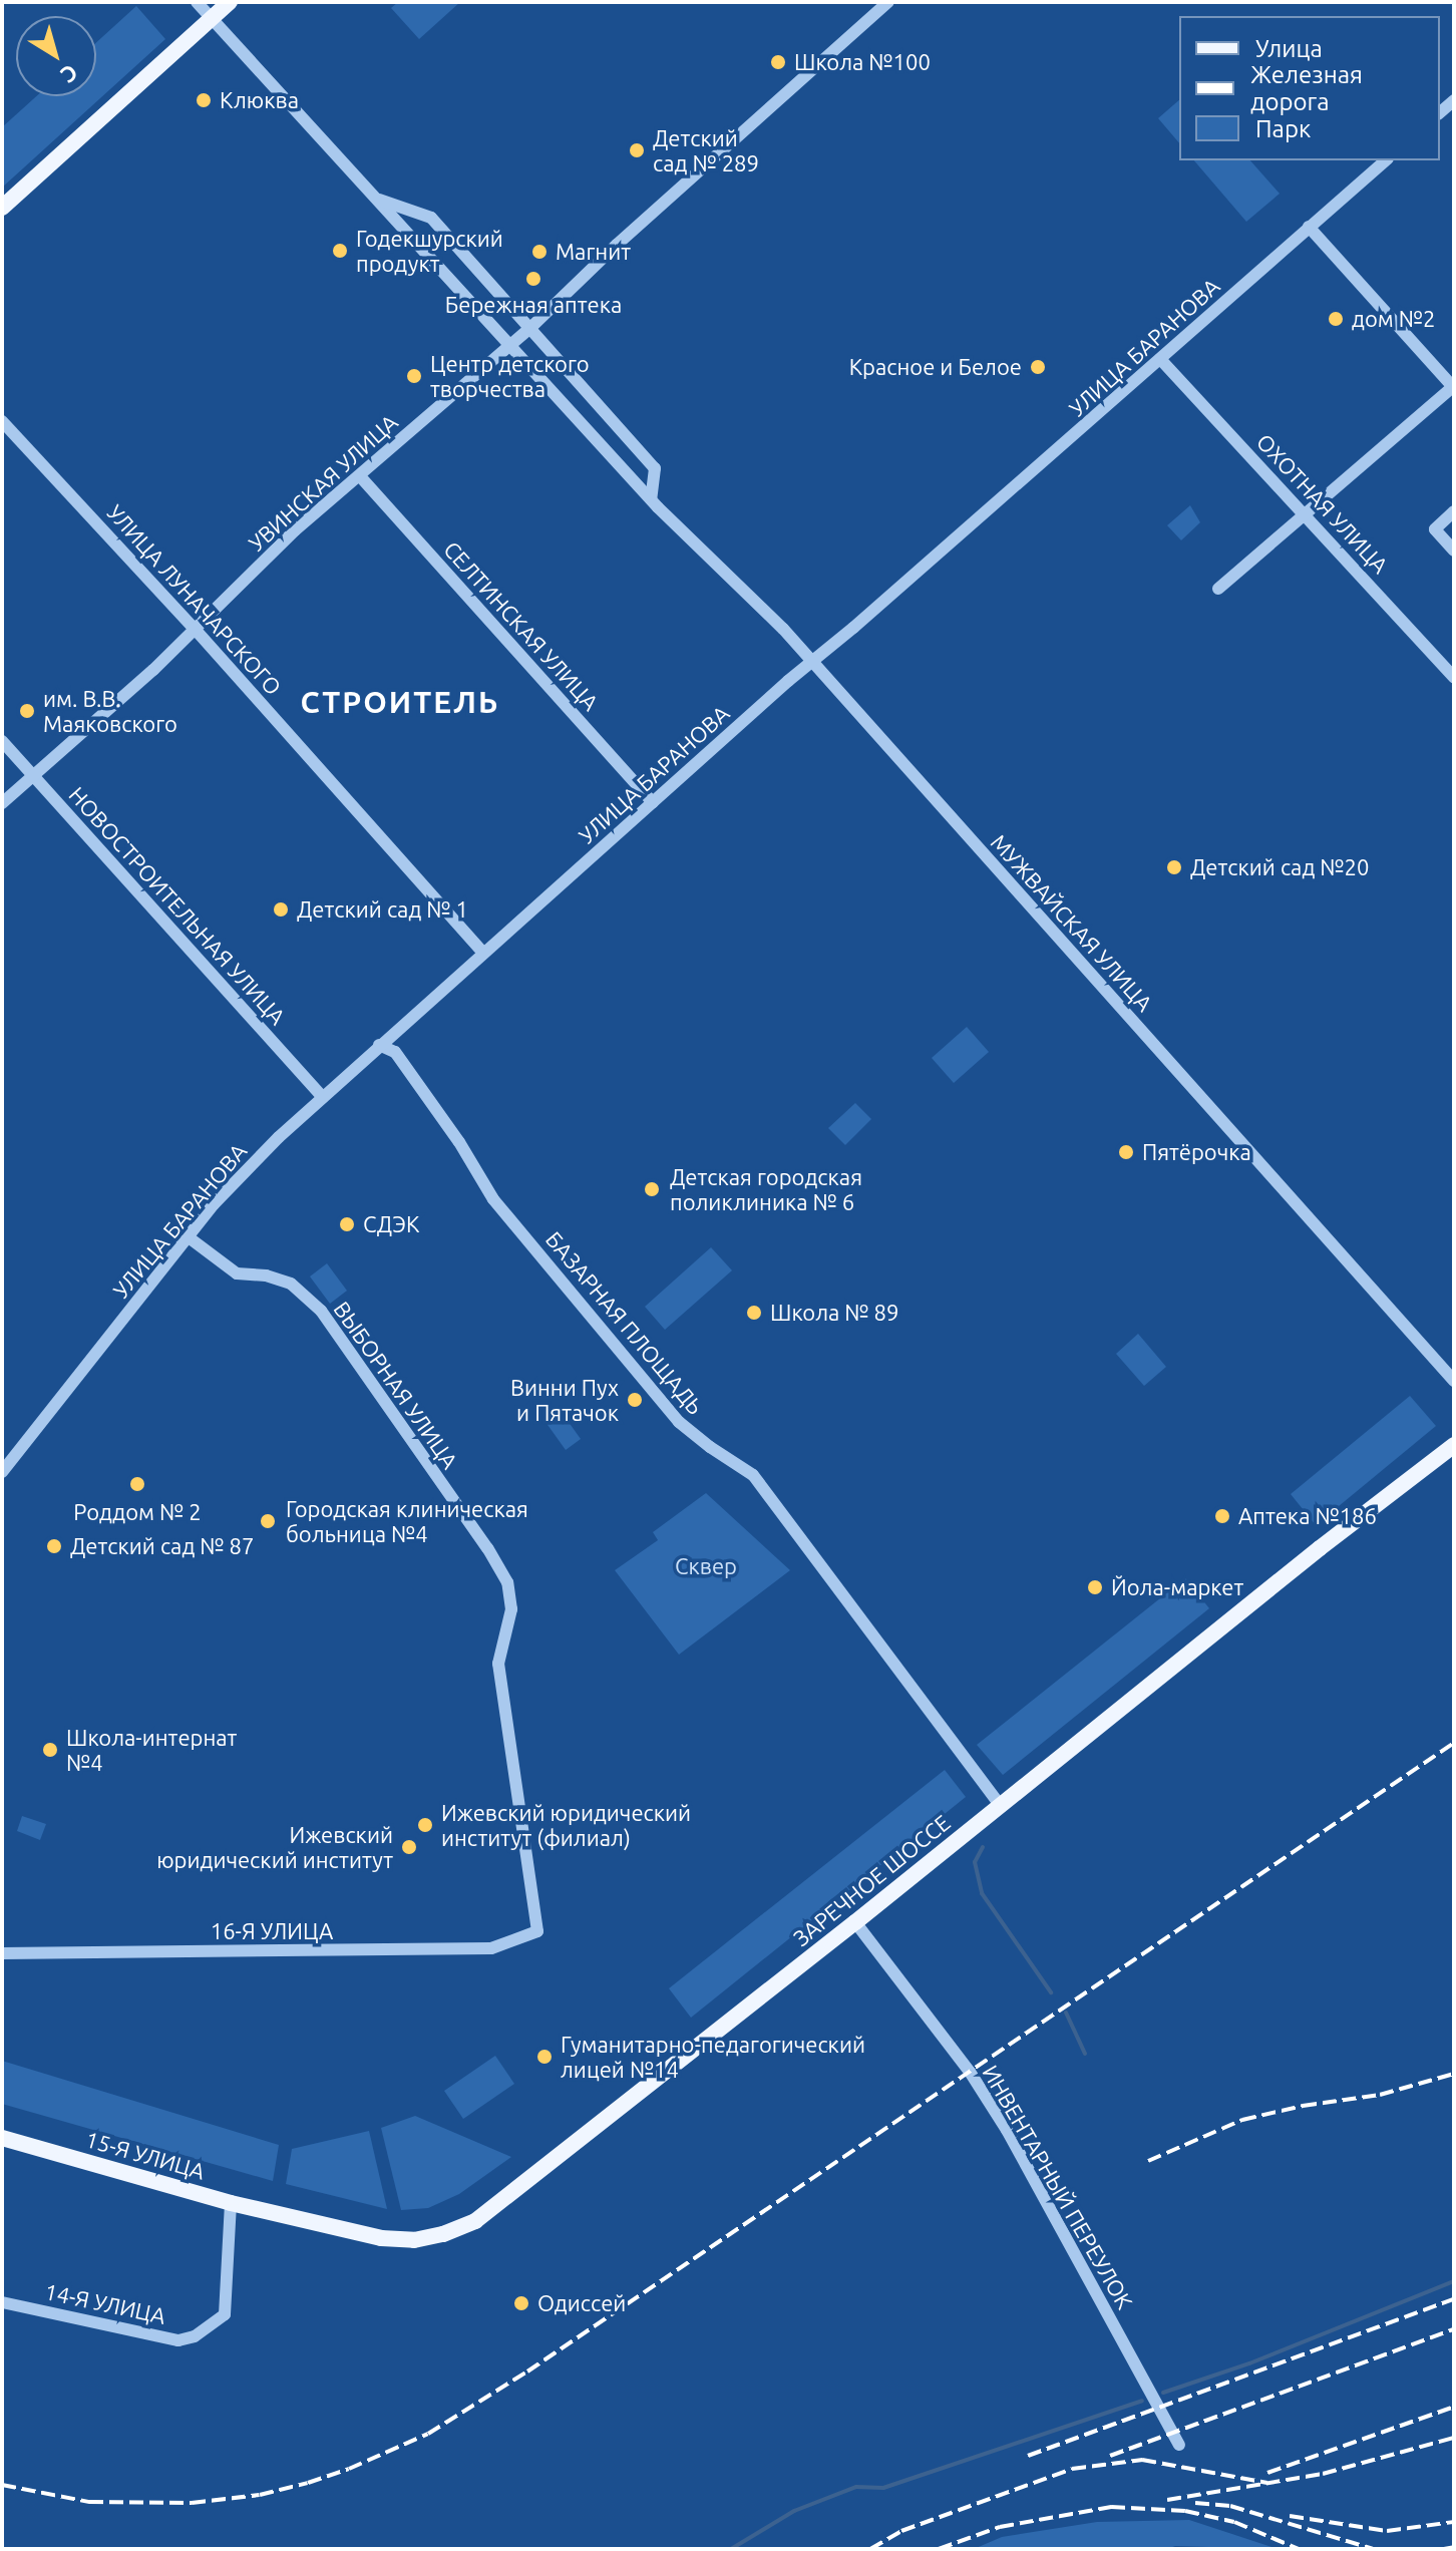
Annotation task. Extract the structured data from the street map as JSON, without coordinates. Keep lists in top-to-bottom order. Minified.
{"streets":{"main road":["ЗАРЕЧНОЕ ШОССЕ","15-Я УЛИЦА"],"street":["УЛИЦА БАРАНОВА","УВИНСКАЯ УЛИЦА","ОХОТНАЯ УЛИЦА","УЛИЦА ЛУНАЧАРСКОГО","СЕЛТИНСКАЯ УЛИЦА","НОВОСТРОИТЕЛЬНАЯ УЛИЦА","МУЖВАЙСКАЯ УЛИЦА","БАЗАРНАЯ ПЛОЩАДЬ","ВЫБОРНАЯ УЛИЦА","16-Я УЛИЦА","ИНВЕНТАРНЫЙ ПЕРЕУЛОК","14-Я УЛИЦА"]},"crossings":[["УЛИЦА БАРАНОВА","ОХОТНАЯ УЛИЦА"],["УЛИЦА БАРАНОВА","УЛИЦА ЛУНАЧАРСКОГО"],["УЛИЦА БАРАНОВА","СЕЛТИНСКАЯ УЛИЦА"],["УЛИЦА БАРАНОВА","НОВОСТРОИТЕЛЬНАЯ УЛИЦА"],["УЛИЦА БАРАНОВА","МУЖВАЙСКАЯ УЛИЦА"],["УЛИЦА БАРАНОВА","БАЗАРНАЯ ПЛОЩАДЬ"],["УЛИЦА БАРАНОВА","ВЫБОРНАЯ УЛИЦА"],["УВИНСКАЯ УЛИЦА","УЛИЦА ЛУНАЧАРСКОГО"],["УВИНСКАЯ УЛИЦА","СЕЛТИНСКАЯ УЛИЦА"],["УВИНСКАЯ УЛИЦА","НОВОСТРОИТЕЛЬНАЯ УЛИЦА"],["УВИНСКАЯ УЛИЦА","МУЖВАЙСКАЯ УЛИЦА"],["БАЗАРНАЯ ПЛОЩАДЬ","ЗАРЕЧНОЕ ШОССЕ"],["ВЫБОРНАЯ УЛИЦА","16-Я УЛИЦА"],["ЗАРЕЧНОЕ ШОССЕ","15-Я УЛИЦА"],["ЗАРЕЧНОЕ ШОССЕ","ИНВЕНТАРНЫЙ ПЕРЕУЛОК"],["15-Я УЛИЦА","14-Я УЛИЦА"]],"districts":["СТРОИТЕЛЬ"],"parks":["Сквер"],"places":["Школа №100","Клюква","Детский сад № 289","Годекшурский продукт","Магнит","Бережная аптека","дом №2","Красное и Белое","Центр детского творчества","им. В.В. Маяковского","Детский сад №20","Детский сад № 1","Пятёрочка","Детская городская поликлиника № 6","СДЭК","Школа № 89","Винни Пух и Пятачок","Роддом № 2","Аптека №186","Городская клиническая больница №4","Детский сад № 87","Йола-маркет","Школа-интернат №4","Ижевский юридический институт (филиал)","Ижевский юридический институт","Гуманитарно-педагогический лицей №14","Одиссей"],"legend":["Улица","Железная дорога","Парк"],"north":"bottom right"}
